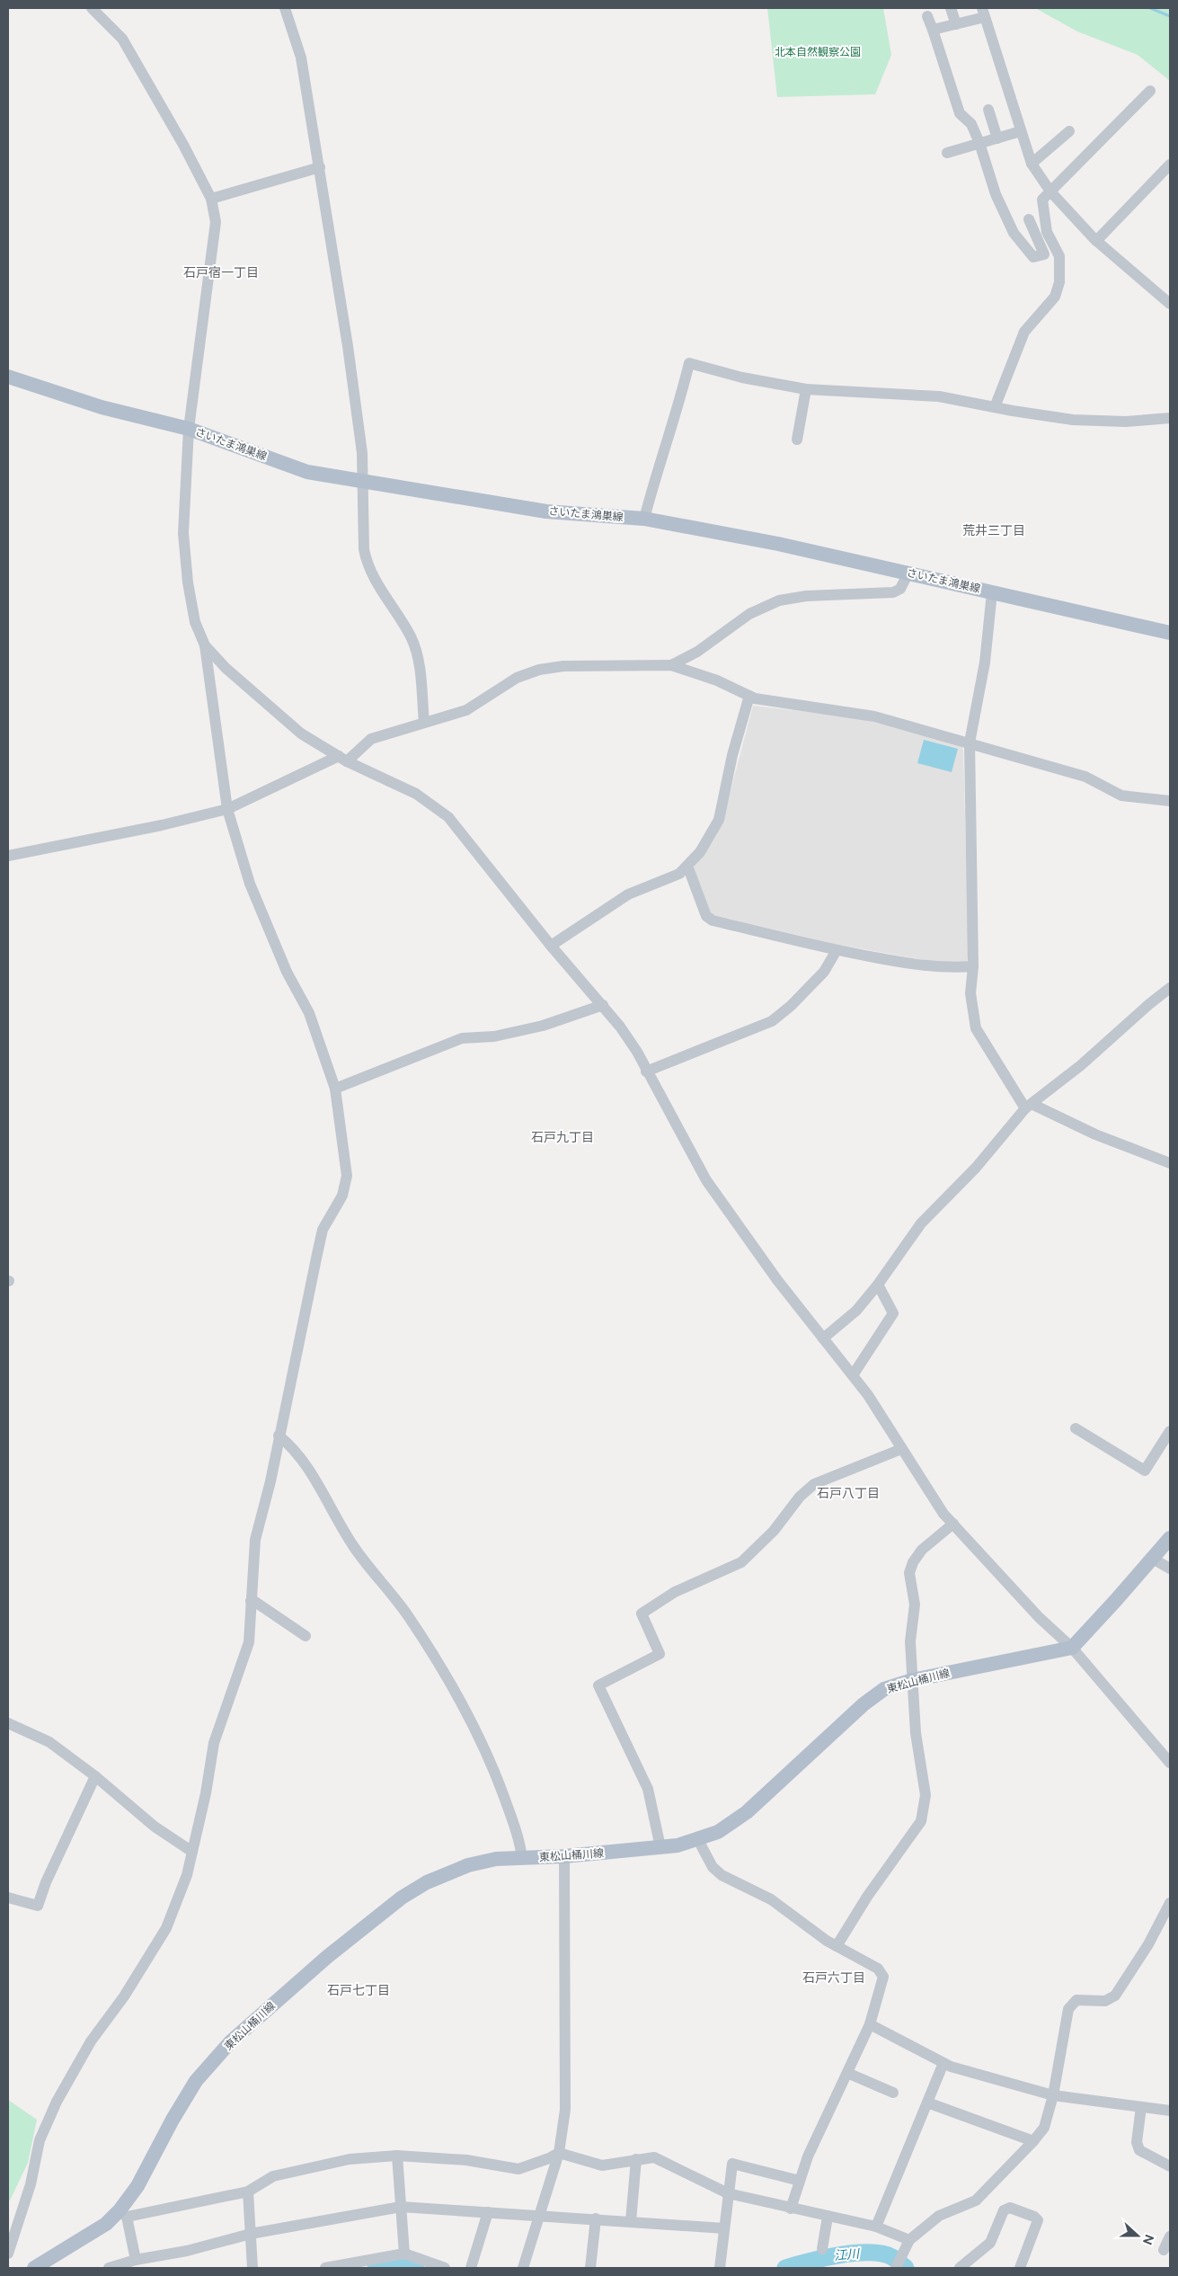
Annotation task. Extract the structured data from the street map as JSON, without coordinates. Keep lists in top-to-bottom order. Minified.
{"streets":{"main road":["さいたま鴻巣線","東松山桶川線"]},"districts":["石戸宿一丁目","荒井三丁目","石戸九丁目","石戸八丁目","石戸六丁目","石戸七丁目"],"water":["江川"],"parks":["北本自然観察公園"],"north":"right"}
